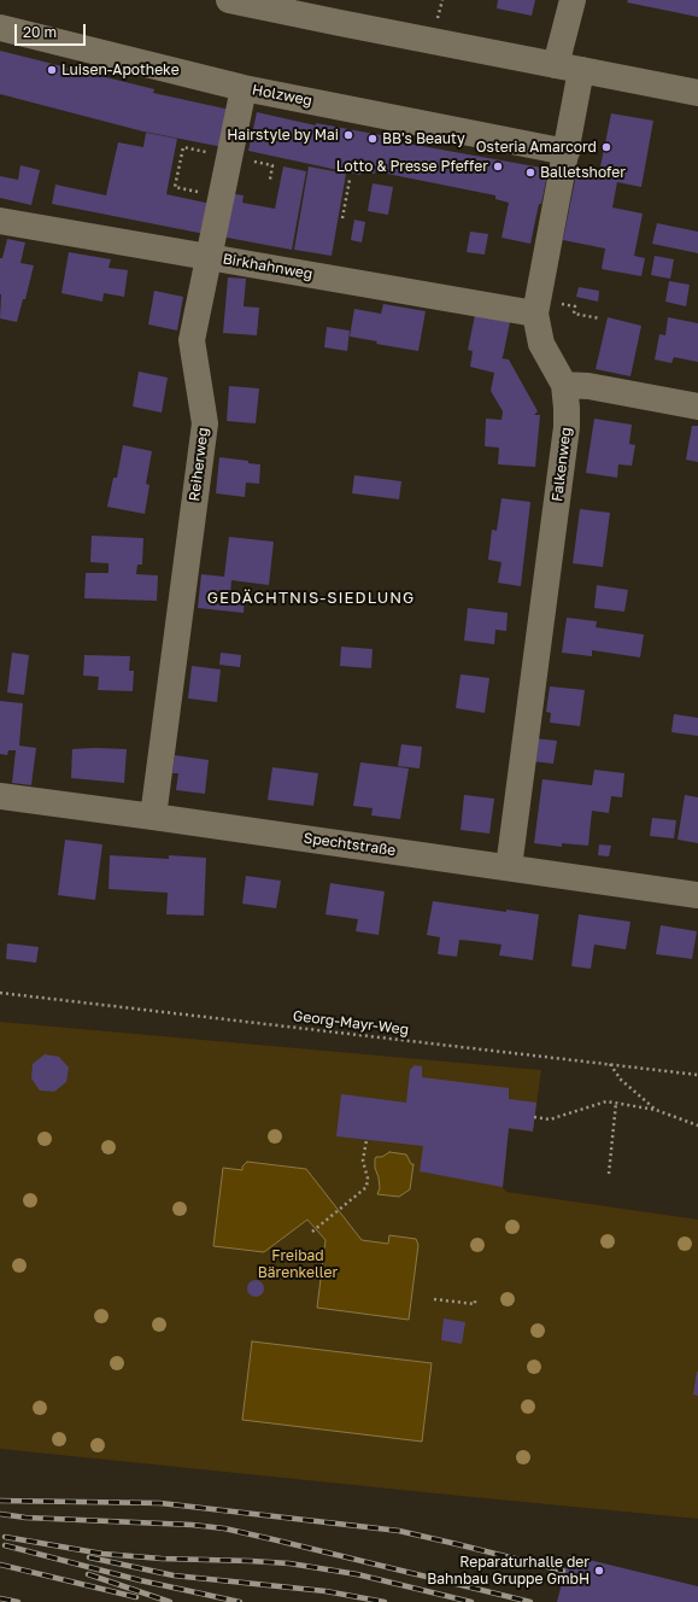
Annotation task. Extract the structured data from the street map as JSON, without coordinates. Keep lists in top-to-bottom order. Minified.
{"streets":{"street":["Holzweg","Birkhahnweg","Reiherweg","Falkenweg","Spechtstraße"],"path":["Georg-Mayr-Weg"]},"crossings":[["Holzweg","Reiherweg"],["Holzweg","Falkenweg"],["Birkhahnweg","Reiherweg"],["Birkhahnweg","Falkenweg"],["Reiherweg","Spechtstraße"],["Falkenweg","Spechtstraße"]],"districts":["GEDÄCHTNIS-SIEDLUNG"],"parks":["Freibad Bärenkeller"],"places":["Luisen-Apotheke","Hairstyle by Mai","BB's Beauty","Osteria Amarcord","Lotto & Presse Pfeffer","Balletshofer","Reparaturhalle der Bahnbau Gruppe GmbH"],"scale_bar":"20 m"}
